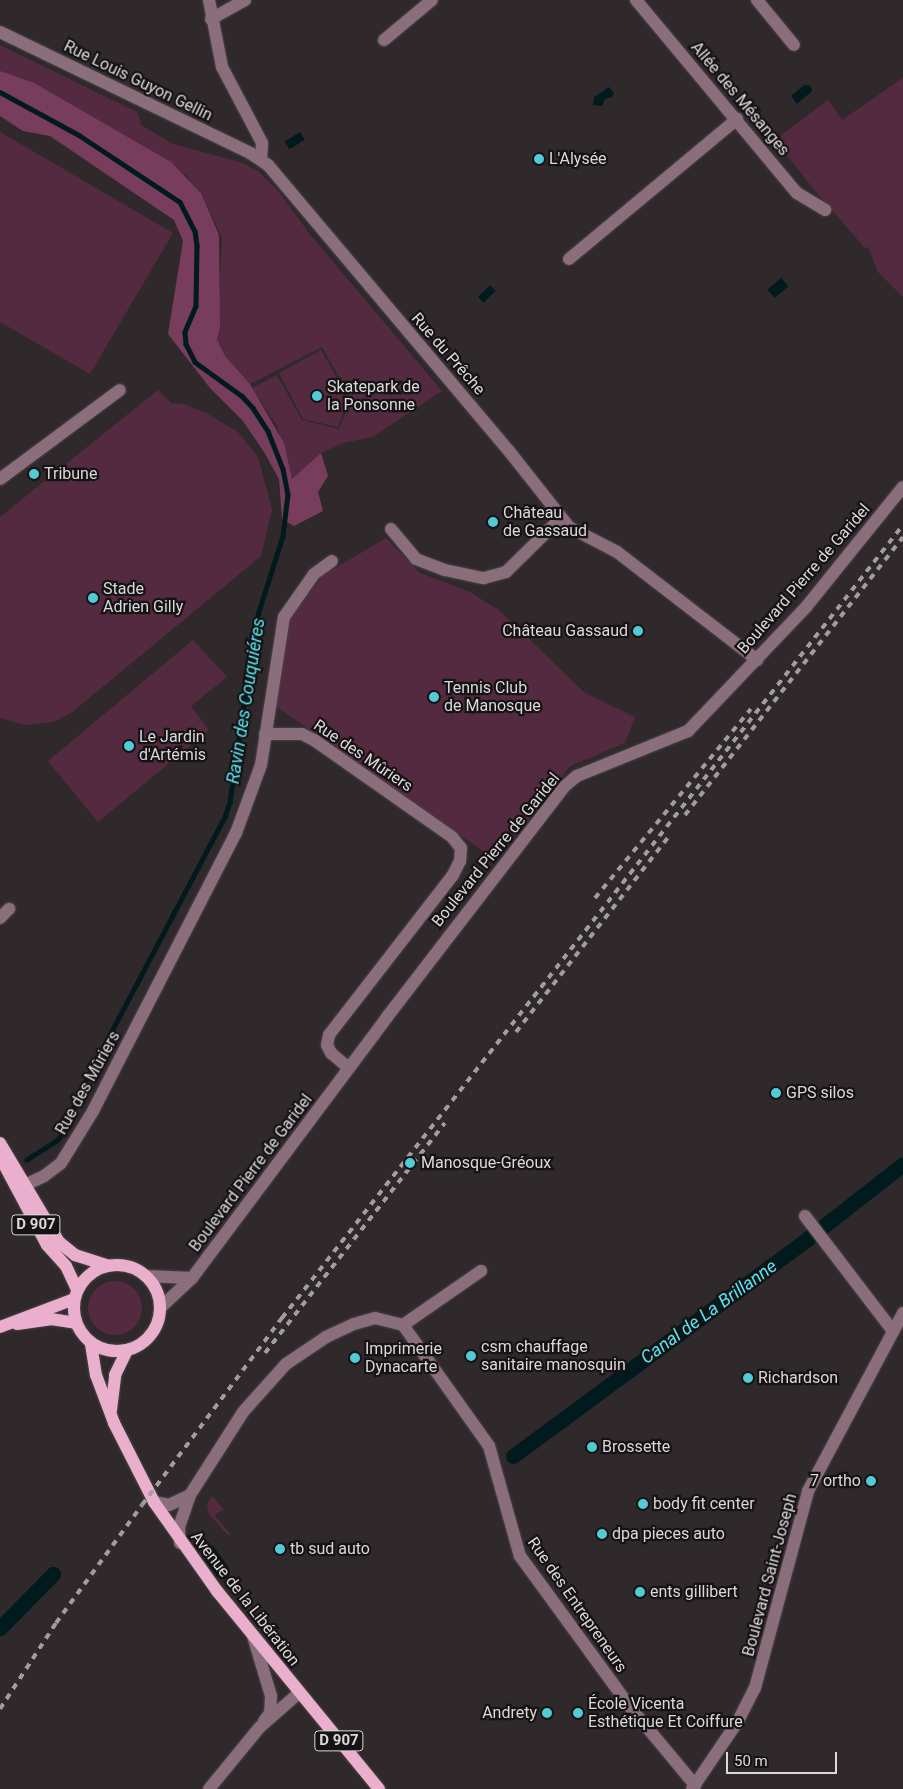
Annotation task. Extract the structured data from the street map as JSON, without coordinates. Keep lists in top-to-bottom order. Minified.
{"streets":{"main road":["D 907","Avenue de la Libération"],"street":["Rue Louis Guyon Gellin","Allée des Mésanges","Rue du Prêche","Boulevard Pierre de Garidel","Rue des Mûriers","Boulevard Saint-Joseph","Rue des Entrepreneurs"]},"crossings":[["Rue Louis Guyon Gellin","Rue du Prêche"],["Rue du Prêche","Boulevard Pierre de Garidel"],["Boulevard Pierre de Garidel","Rue des Mûriers"],["Boulevard Pierre de Garidel","D 907"],["Boulevard Pierre de Garidel","Avenue de la Libération"],["Rue des Mûriers","D 907"],["D 907","Avenue de la Libération"],["Boulevard Saint-Joseph","Rue des Entrepreneurs"]],"water":["Ravin des Couquiéres","Canal de La Brillanne"],"places":["L'Alysée","Skatepark de la Ponsonne","Tribune","Château de Gassaud","Stade Adrien Gilly","Château Gassaud","Tennis Club de Manosque","Le Jardin d'Artémis","GPS silos","Manosque-Gréoux","csm chauffage sanitaire manosquin","Imprimerie Dynacarte","Richardson","Brossette","7 ortho","body fit center","dpa pieces auto","tb sud auto","ents gillibert","Andrety","École Vicenta Esthétique Et Coiffure"],"scale_bar":"50 m"}
